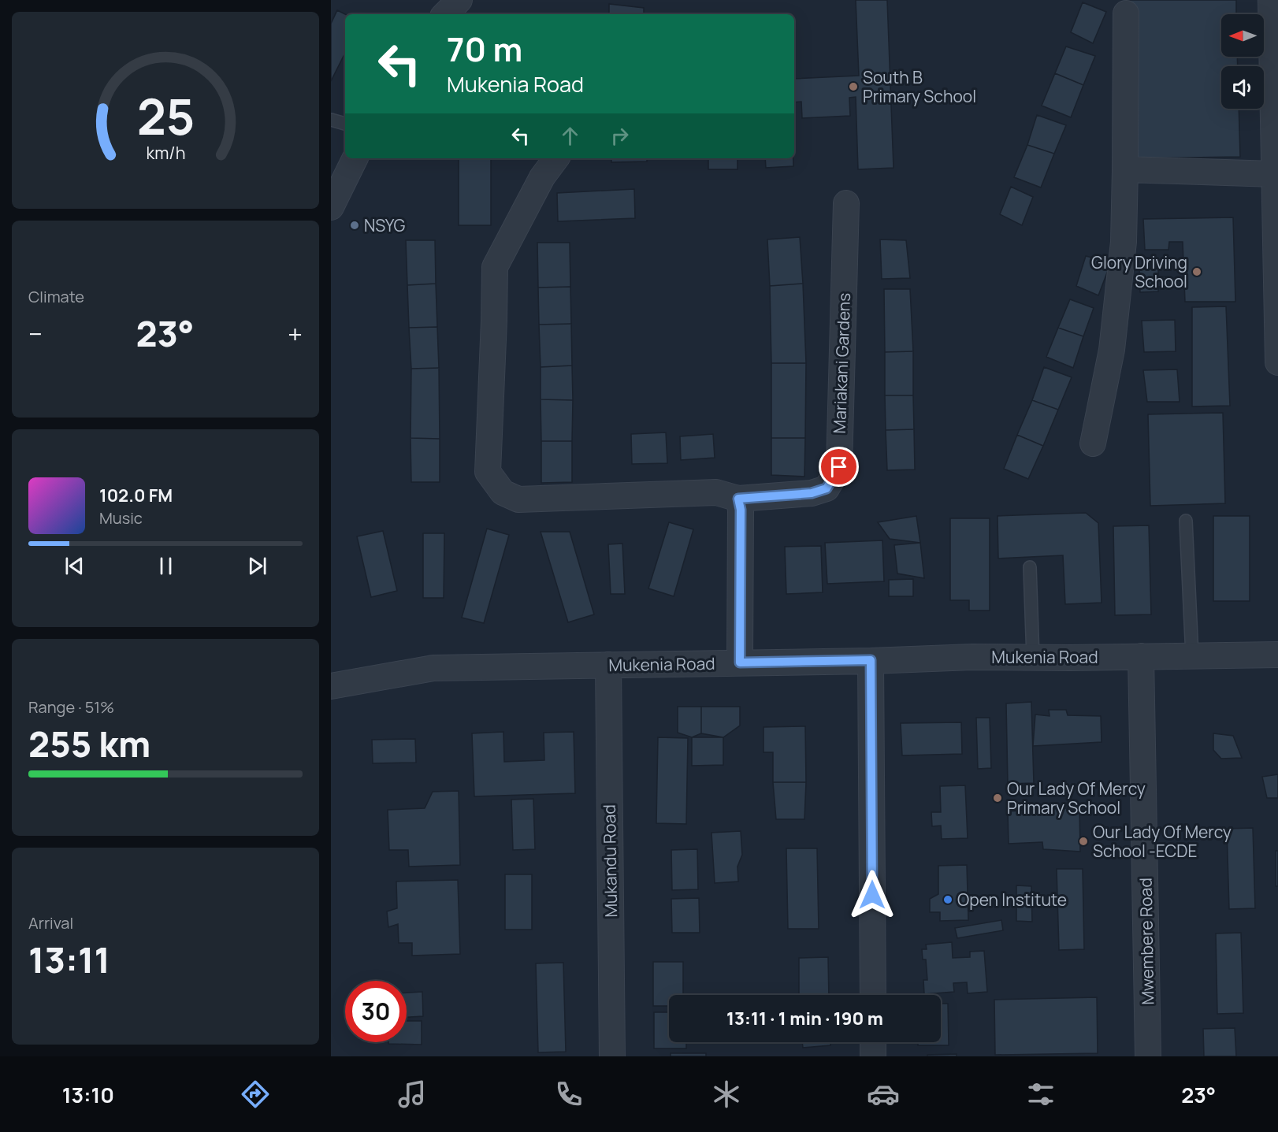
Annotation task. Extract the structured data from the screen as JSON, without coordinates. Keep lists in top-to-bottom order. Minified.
{"streets":{"street":["Mariakani Gardens","Mukenia Road","Mukandu Road","Mwembere Road"]},"crossings":[["Mukenia Road","Mukandu Road"],["Mukenia Road","Mwembere Road"]],"places":["South B Primary School","NSYG","Glory Driving School","Our Lady Of Mercy Primary School","Our Lady Of Mercy School -ECDE","Open Institute"],"north":"left","page":{"turn":["70 m","Mukenia Road"],"tile":["Climate",["Range · 51%","255 km"],["Arrival","13:11"]],"heat":["−","23°","+"],"song":["102.0 FM","Music"],"limit":"30","trip":"13:11 · 1 min · 190 m","tabs":["13:10","23°"],"gauge":["25","km/h"]}}
